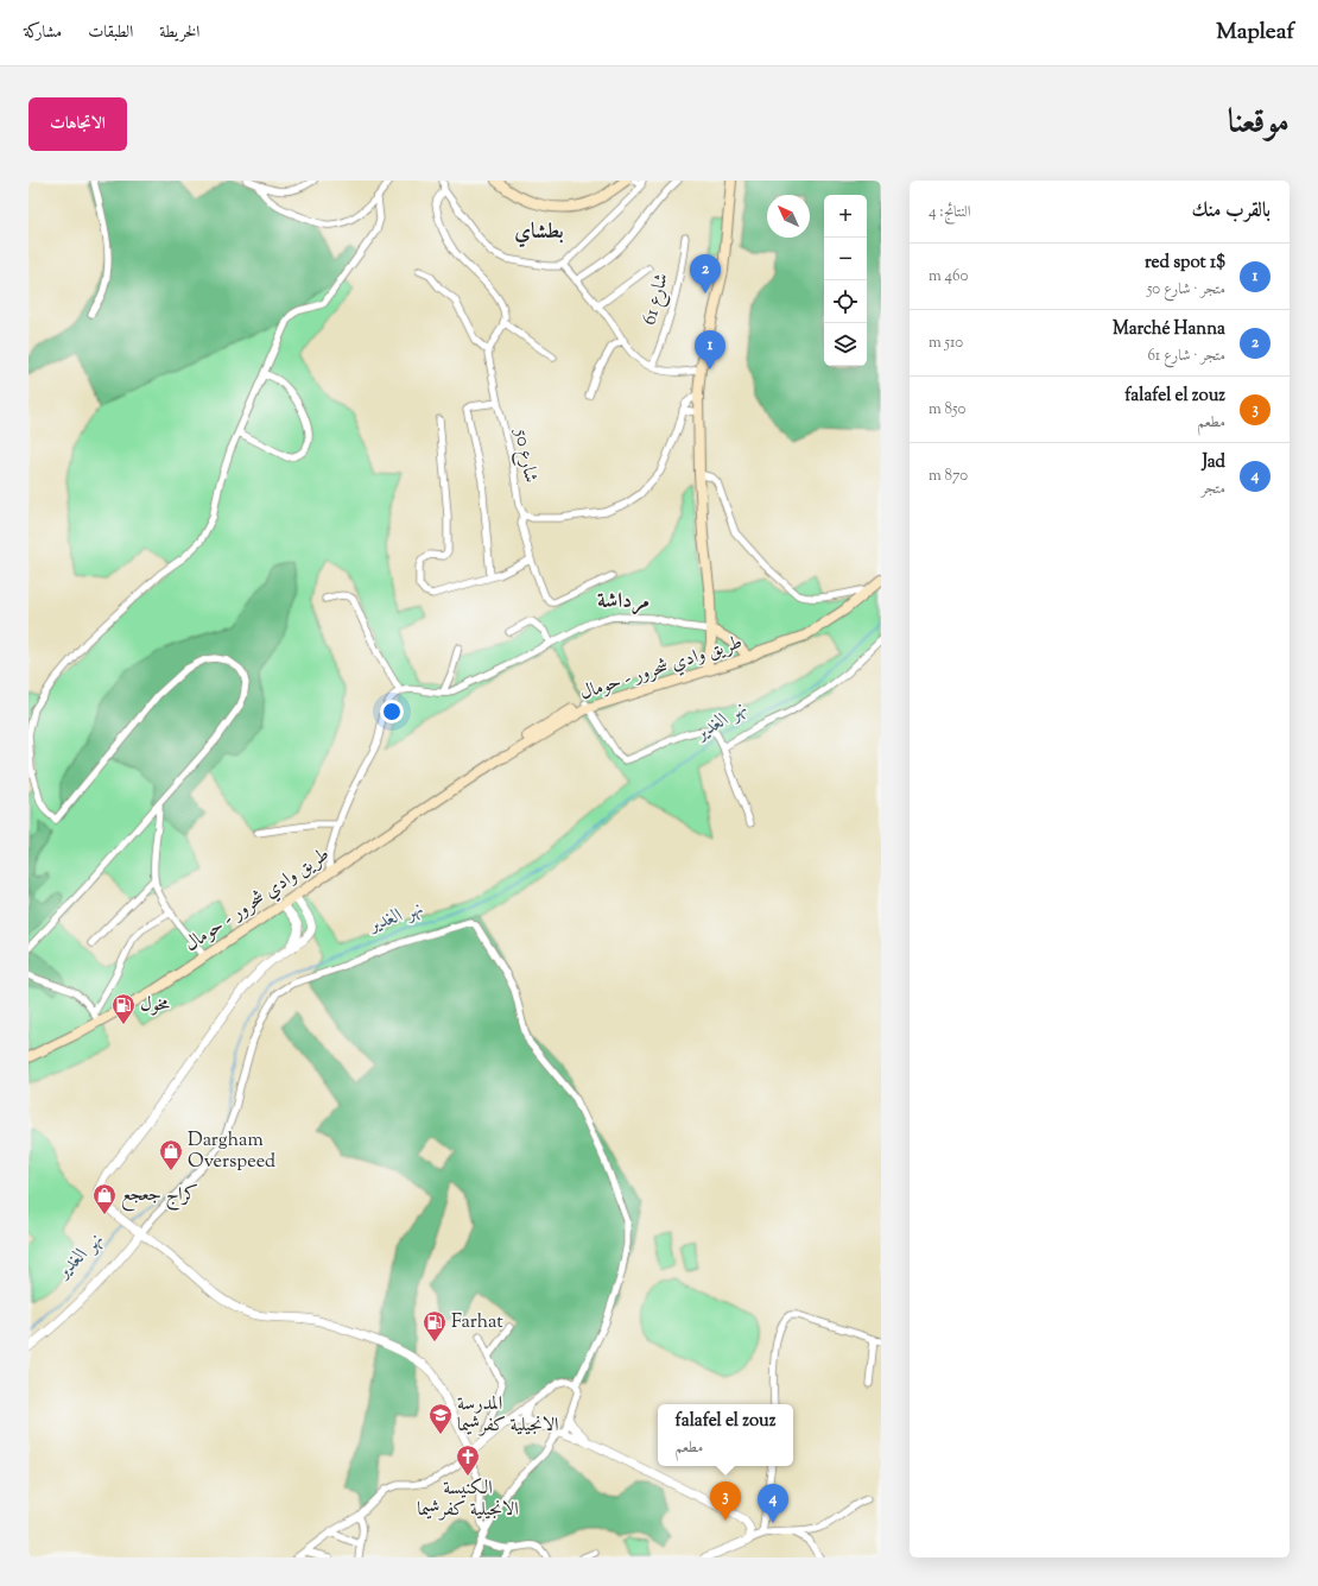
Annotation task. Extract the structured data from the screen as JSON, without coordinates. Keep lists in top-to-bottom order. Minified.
{"streets":{"main road":["طريق وادي شحرور - حومال"],"street":["شارع 61","شارع 50"]},"districts":["بطشاي","مرداشة"],"water":["نهر الغدير"],"places":{"fuel station":["مخول","Farhat"],"shop":["Dargham Overspeed","كراج جعجع"],"school or university":["المدرسة الانجيلية كفرشيما"],"church":["الكنيسة الانجيلية كفرشيما"]},"north":"top left","page":{"header":"Mapleaf","nav":["الخريطة","الطبقات","مشاركة"],"title":"موقعنا","buttons":"الاتجاهات","heading":["بالقرب منك","النتائج: 4"],"map_buttons":["+","−"],"list":[{"mark":"1","name":"1$ red spot","note":"متجر · شارع 50","value":"460 m"},{"mark":"2","name":"Marché Hanna","note":"متجر · شارع 61","value":"510 m"},{"mark":"3","name":"falafel el zouz","note":"مطعم","value":"850 m"},{"mark":"4","name":"Jad","note":"متجر","value":"870 m"}],"pins":["2","1","3","4"],"popup":["falafel el zouz","مطعم"]}}
